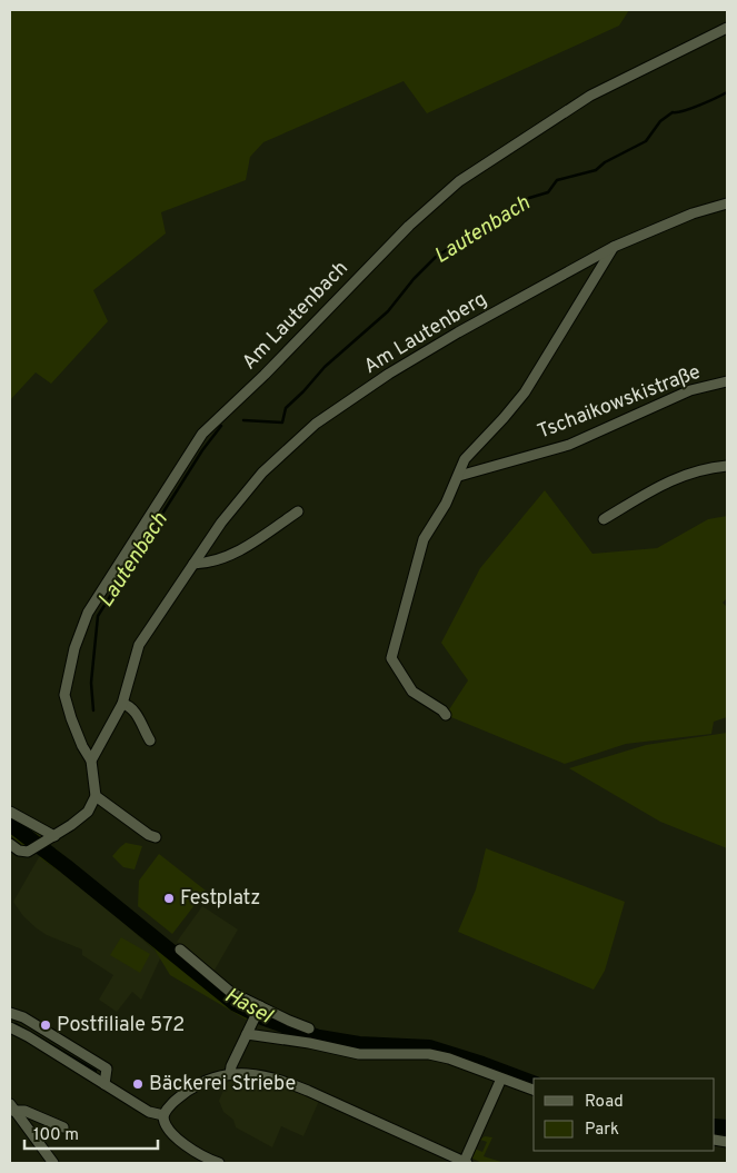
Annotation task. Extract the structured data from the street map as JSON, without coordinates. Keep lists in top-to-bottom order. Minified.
{"streets":{"street":["Am Lautenbach","Am Lautenberg","Tschaikowskistraße"]},"crossings":[["Am Lautenbach","Am Lautenberg"],["Am Lautenberg","Tschaikowskistraße"]],"water":["Lautenbach","Hasel"],"places":["Festplatz","Postfiliale 572","Bäckerei Striebe"],"legend":["Road","Park"],"scale_bar":"100 m"}
